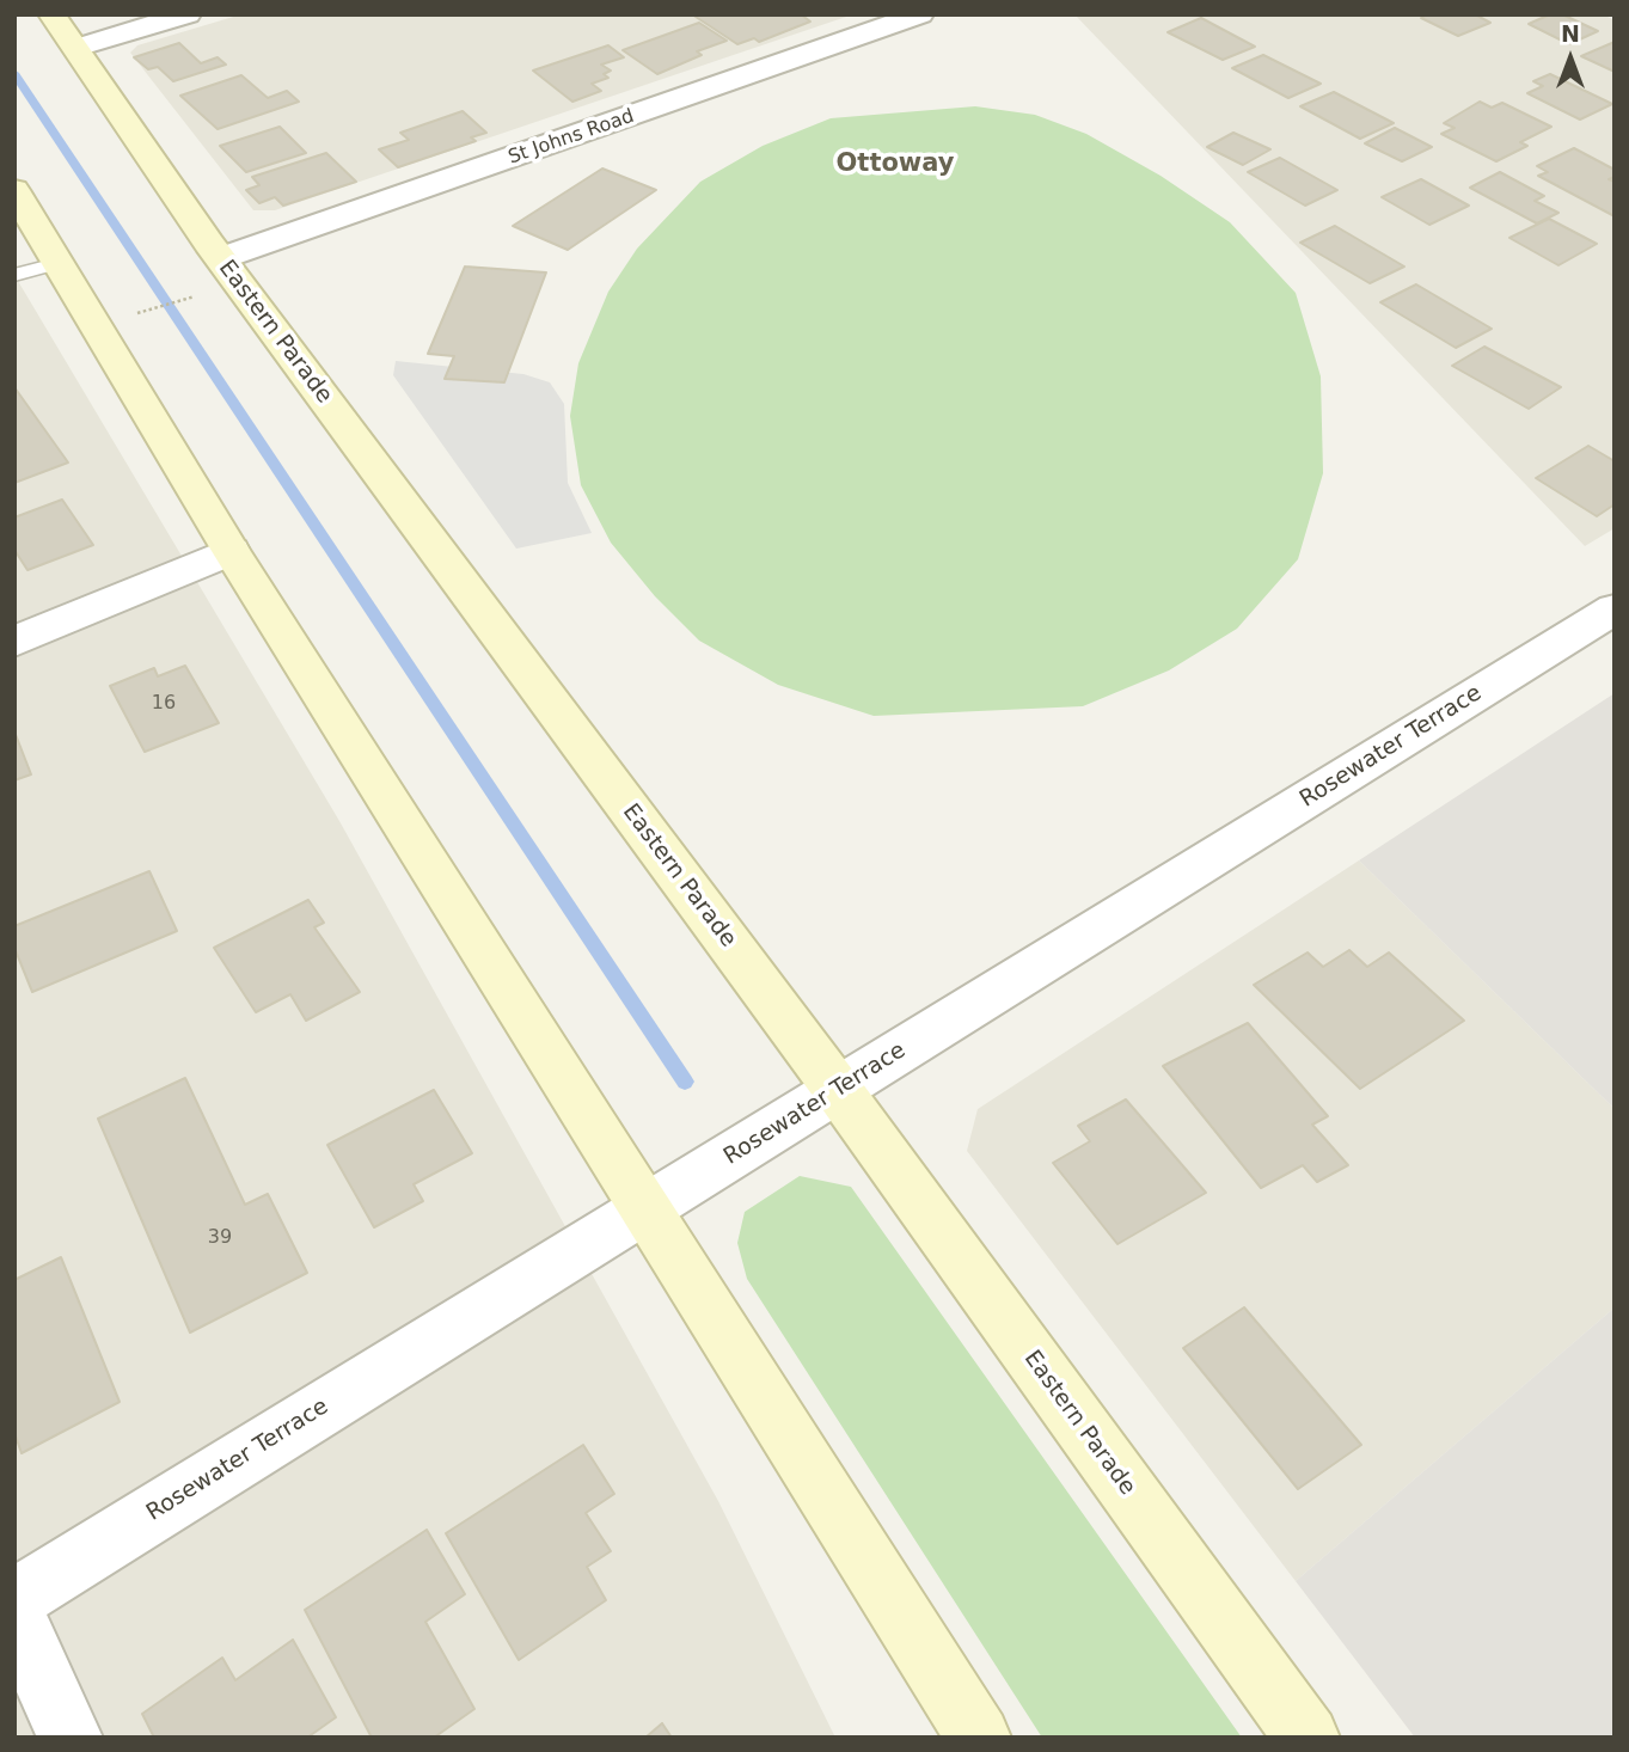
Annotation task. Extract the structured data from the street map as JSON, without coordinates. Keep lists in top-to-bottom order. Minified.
{"streets":{"main road":["Eastern Parade"],"street":["St Johns Road","Rosewater Terrace"]},"crossings":[["St Johns Road","Eastern Parade"],["Eastern Parade","Rosewater Terrace"]],"districts":["Ottoway"],"house_numbers":["16","39"],"north":"top"}
